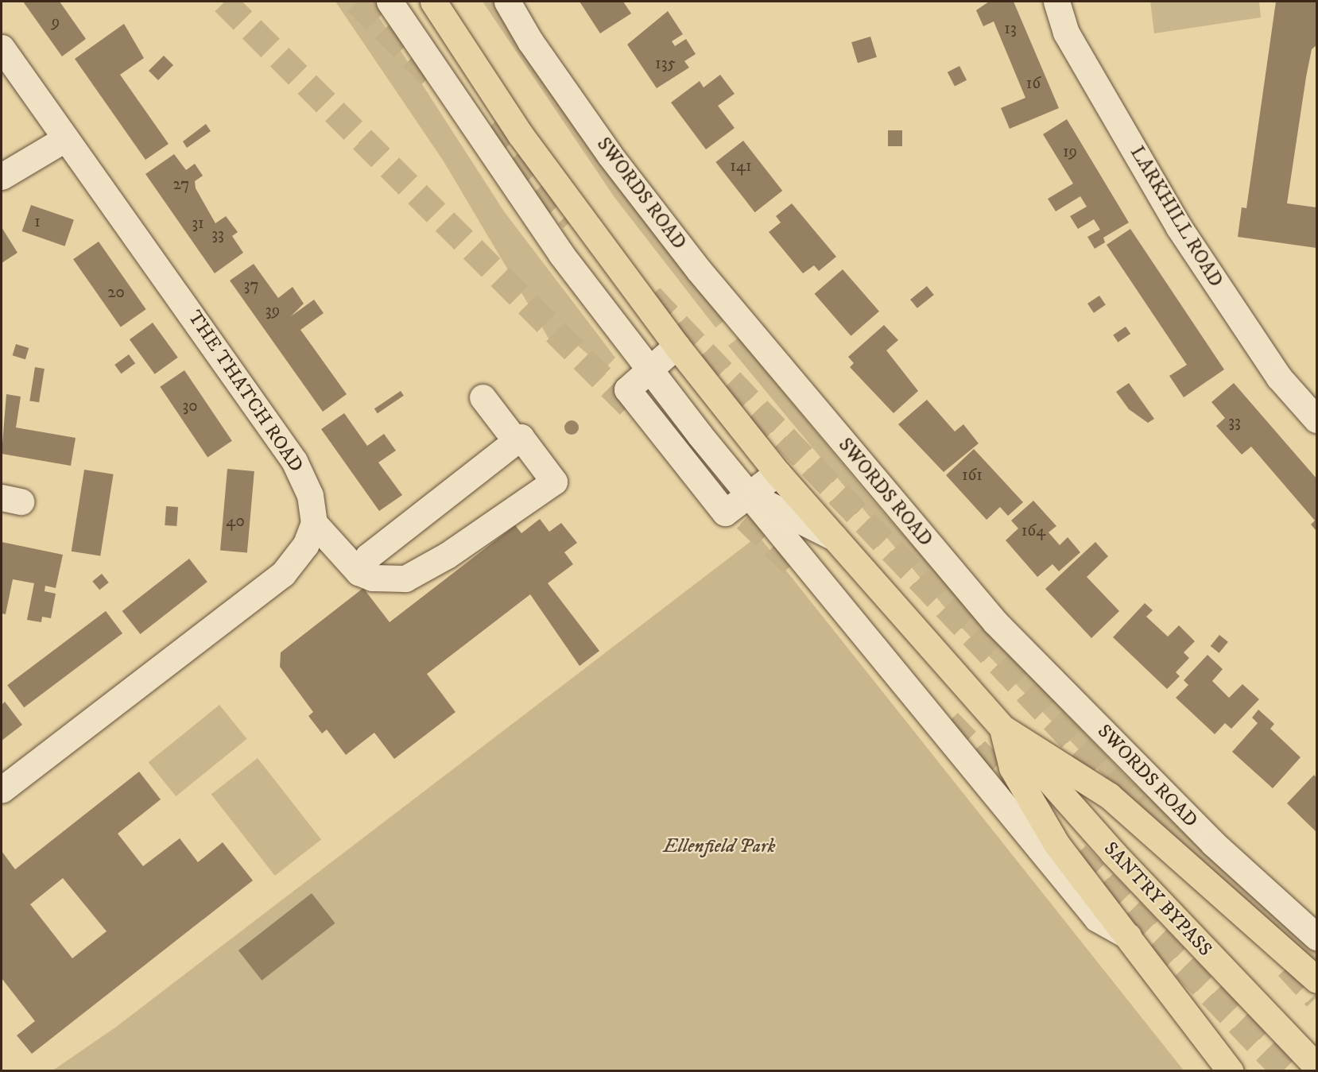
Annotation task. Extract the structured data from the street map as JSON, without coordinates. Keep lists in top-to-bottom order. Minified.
{"streets":{"main road":["SWORDS ROAD","SANTRY BYPASS"],"street":["LARKHILL ROAD","THE THATCH ROAD"]},"crossings":[["SWORDS ROAD","SANTRY BYPASS"]],"parks":["Ellenfield Park"],"house_numbers":["9","13","135","16","19","141","27","1","31","33","37","20","39","30","33","161","40","164"]}
